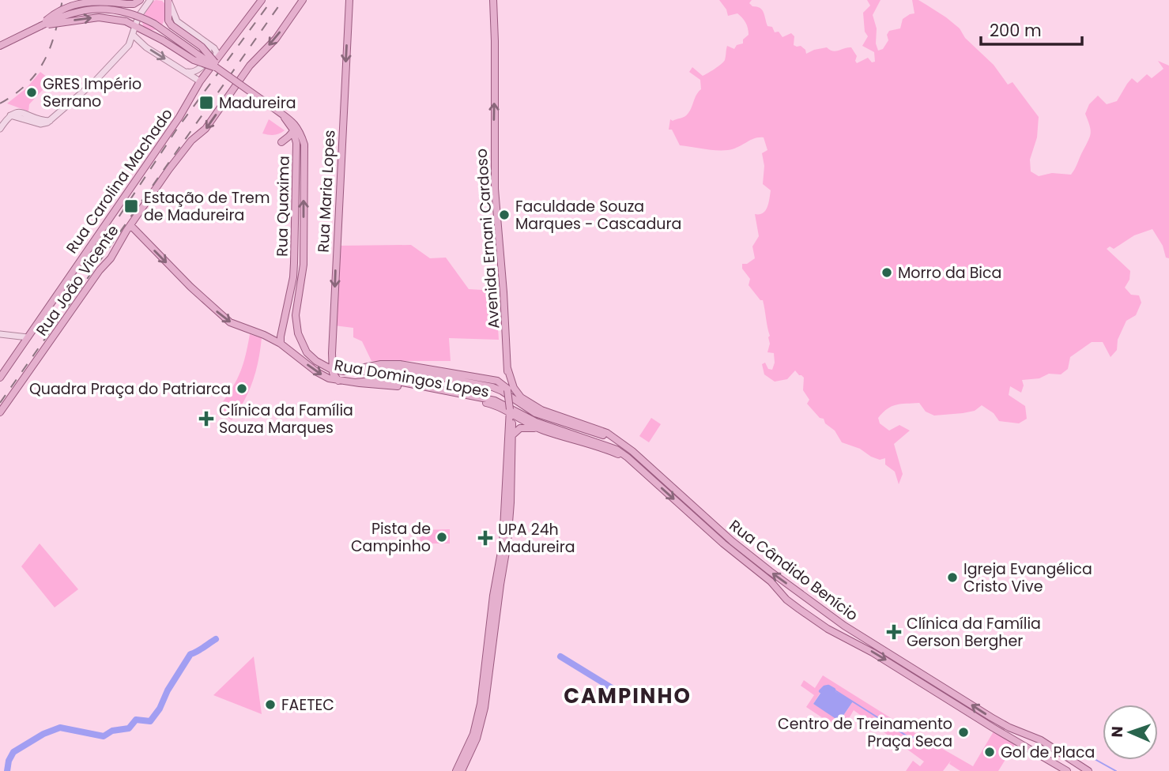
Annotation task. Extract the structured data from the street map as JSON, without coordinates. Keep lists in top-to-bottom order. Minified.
{"streets":{"main road":["Rua Carolina Machado","Rua Maria Lopes","Rua Quaxima","Avenida Ernani Cardoso","Rua João Vicente","Rua Domingos Lopes","Rua Cândido Benício"]},"crossings":[["Rua Maria Lopes","Rua Domingos Lopes"],["Rua Quaxima","Rua Domingos Lopes"],["Avenida Ernani Cardoso","Rua Domingos Lopes"],["Avenida Ernani Cardoso","Rua Cândido Benício"],["Rua João Vicente","Rua Domingos Lopes"],["Rua Domingos Lopes","Rua Cândido Benício"]],"one_way":["Rua Maria Lopes","Avenida Ernani Cardoso","Rua João Vicente","Rua Domingos Lopes"],"districts":["CAMPINHO"],"places":{"other":["GRES Império Serrano","Faculdade Souza Marques - Cascadura","Morro da Bica","Quadra Praça do Patriarca","Pista de Campinho","Igreja Evangélica Cristo Vive","FAETEC","Centro de Treinamento Praça Seca","Gol de Placa"],"transit":["Madureira","Estação de Trem de Madureira"],"health":["Clínica da Família Souza Marques","UPA 24h Madureira","Clínica da Família Gerson Bergher"]},"scale_bar":"200 m","north":"left"}
